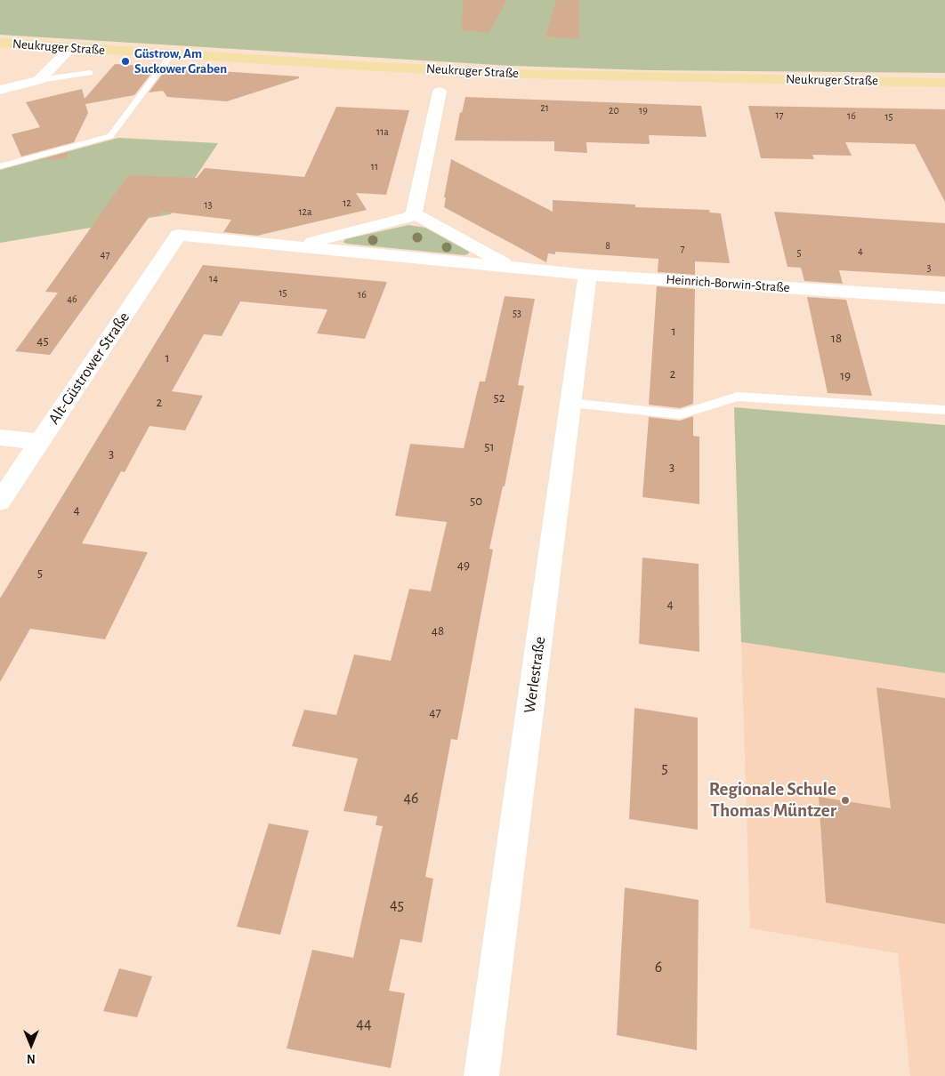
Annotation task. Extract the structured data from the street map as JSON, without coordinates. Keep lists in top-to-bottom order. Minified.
{"streets":{"main road":["Neukruger Straße"],"street":["Heinrich-Borwin-Straße","Alt-Güstrower Straße","Werlestraße"]},"crossings":[["Heinrich-Borwin-Straße","Alt-Güstrower Straße"],["Heinrich-Borwin-Straße","Werlestraße"]],"places":["Güstrow, Am Suckower Graben","Regionale Schule Thomas Müntzer"],"house_numbers":["21","20","19","17","16","15","11a","11","12","13","12a","8","7","4","5","47","3","14","15","16","46","53","1","18","45","1","2","19","52","2","51","3","3","50","4","49","5","4","48","47","5","46","45","6","44"],"north":"bottom"}
